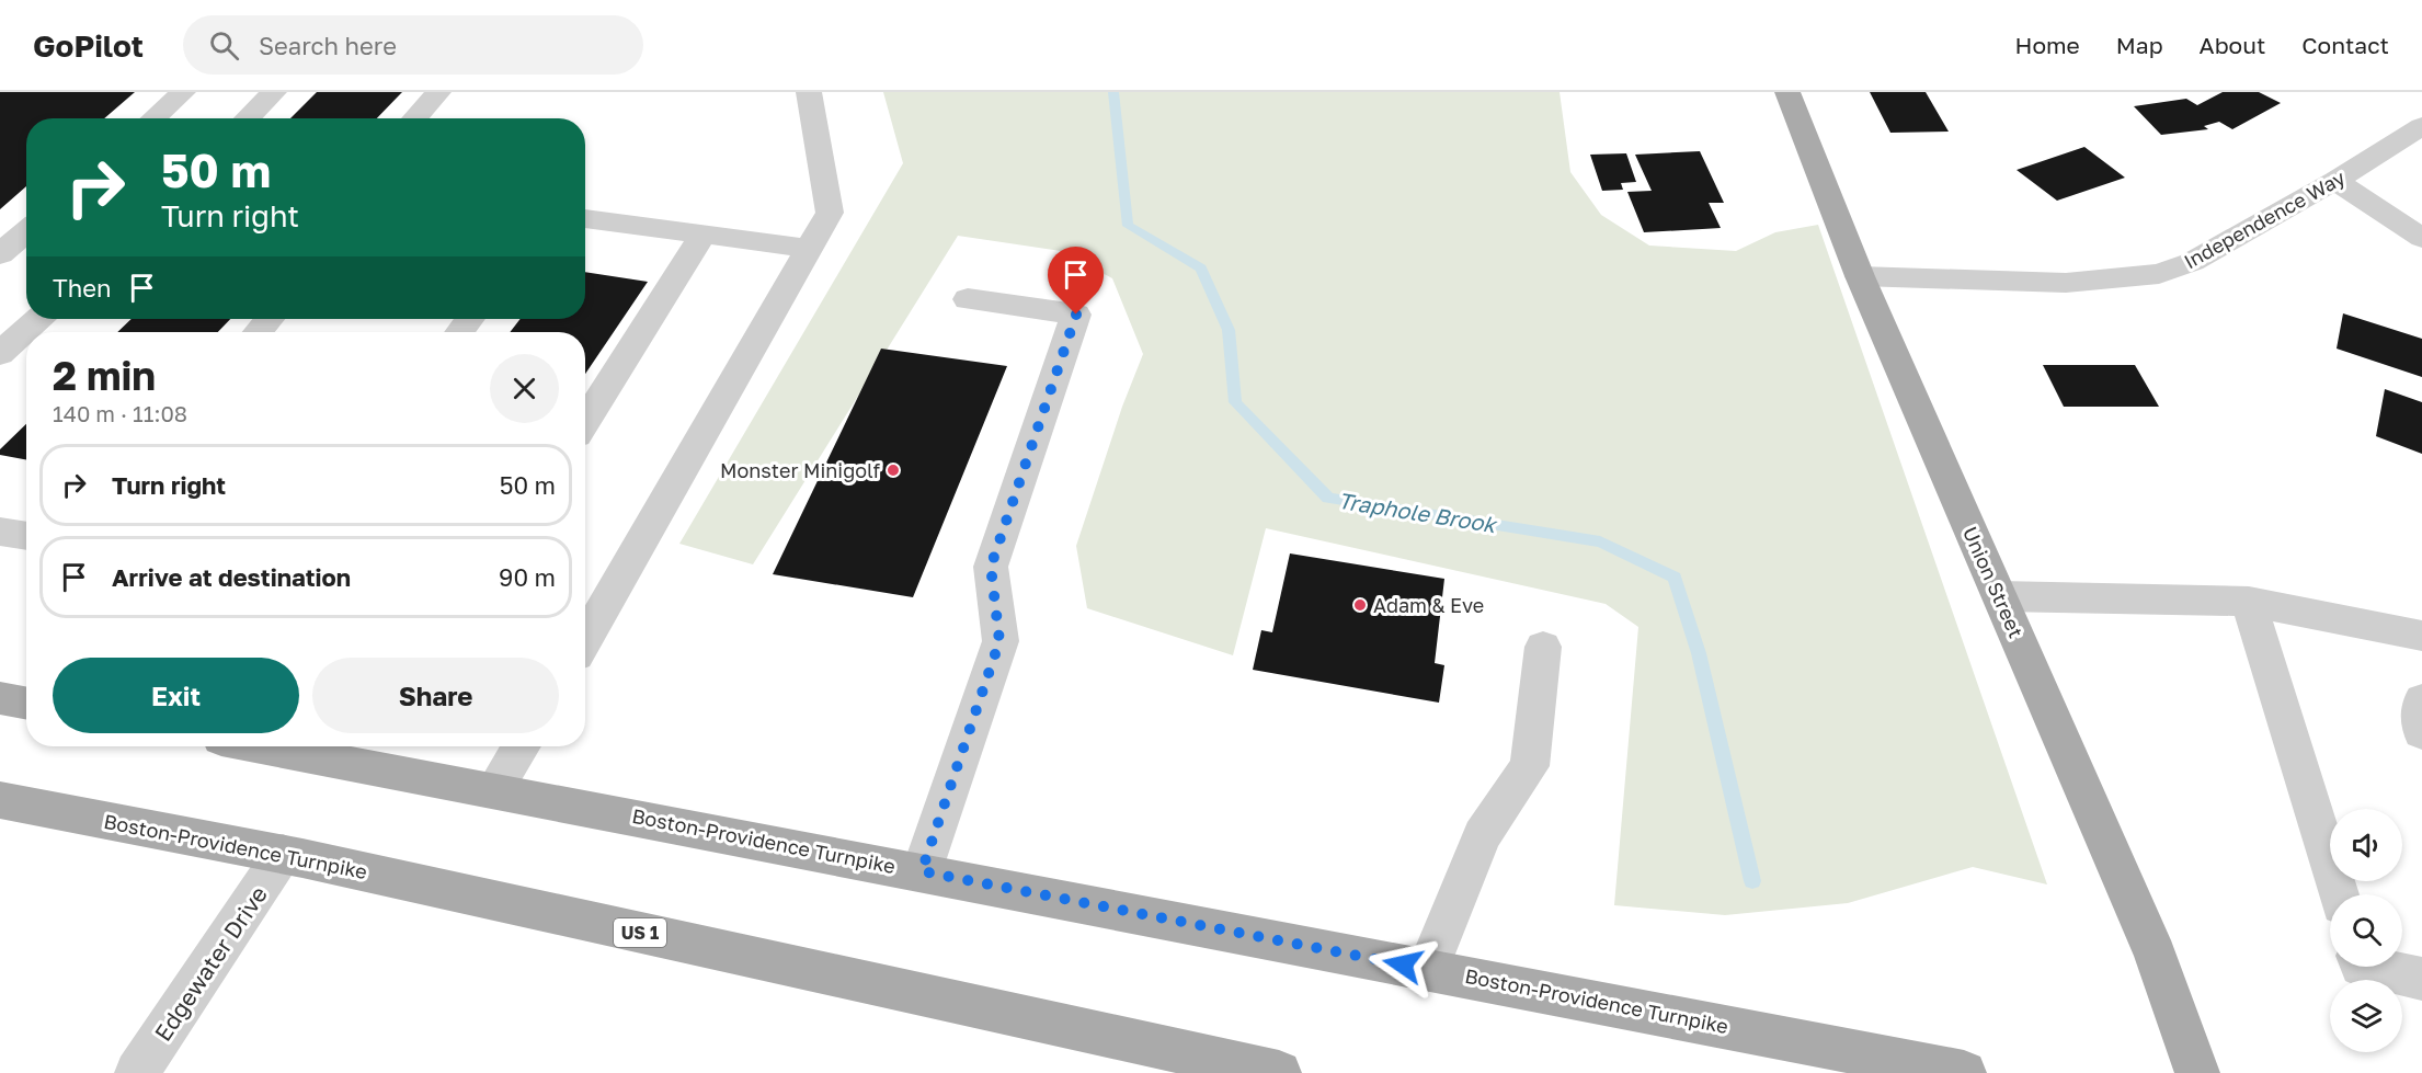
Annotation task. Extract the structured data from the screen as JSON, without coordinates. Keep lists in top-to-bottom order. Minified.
{"streets":{"main road":["Union Street","Boston-Providence Turnpike","US 1"],"street":["Independence Way","Edgewater Drive"]},"crossings":[["Independence Way","Union Street"],["Boston-Providence Turnpike","Edgewater Drive"]],"water":["Traphole Brook"],"places":["Monster Minigolf","Adam & Eve"],"page":{"header":"GoPilot","search":"Search here","nav":["Home","Map","About","Contact"],"turn":["50 m","Turn right"],"then":"Then","heading":["2 min","140 m · 11:08"],"list":[{"name":"Turn right","value":"50 m"},{"name":"Arrive at destination","value":"90 m"}],"buttons":["Exit","Share"]}}
